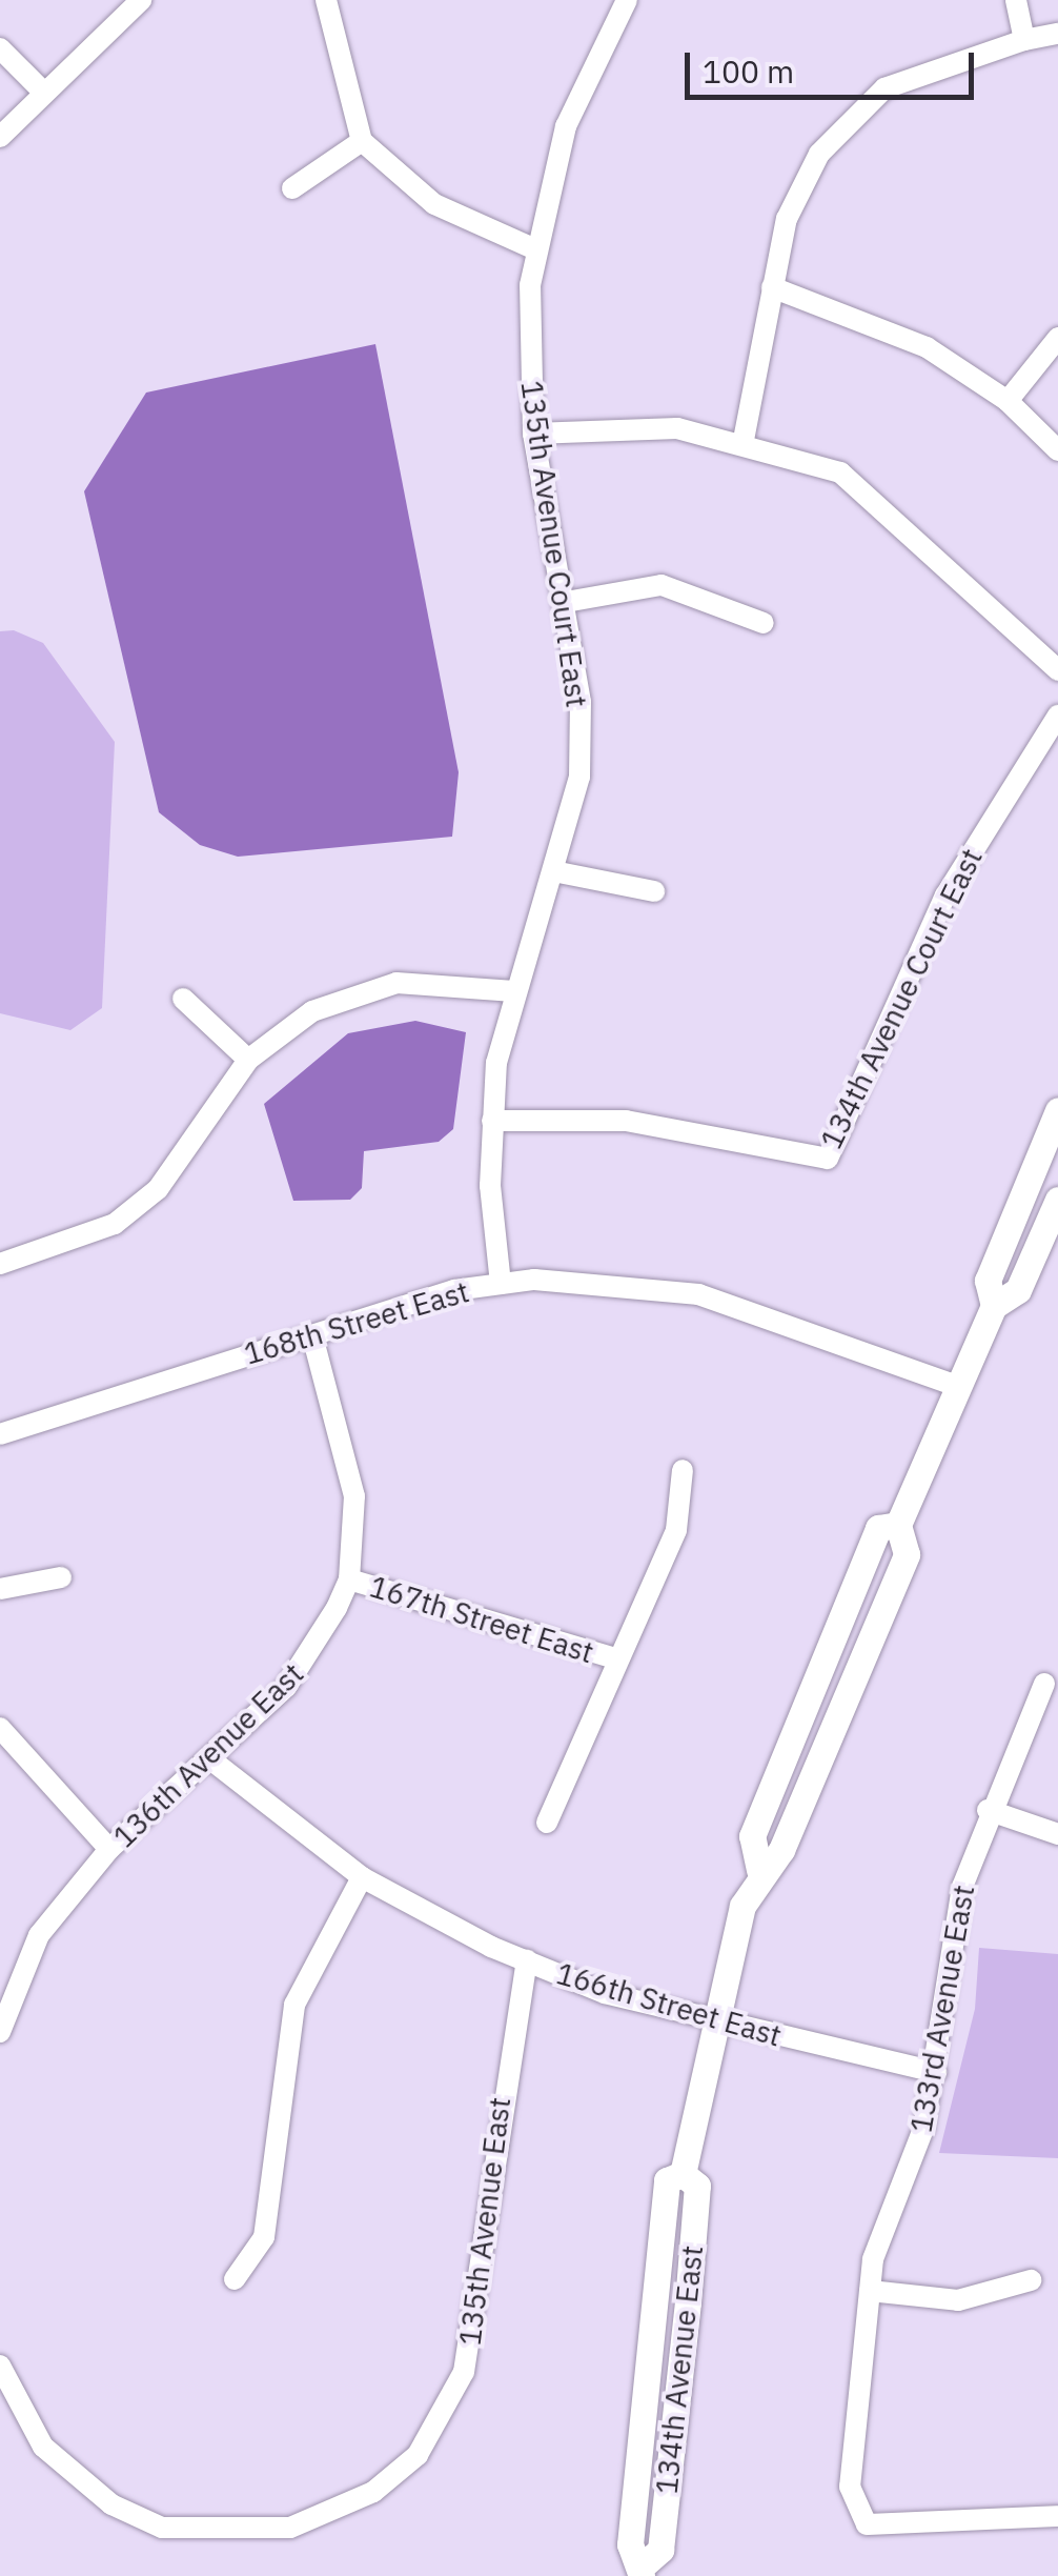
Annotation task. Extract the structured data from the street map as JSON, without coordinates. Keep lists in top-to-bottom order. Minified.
{"streets":{"street":["135th Avenue Court East","134th Avenue Court East","168th Street East","167th Street East","136th Avenue East","166th Street East","133rd Avenue East","135th Avenue East","134th Avenue East"]},"crossings":[["135th Avenue Court East","134th Avenue Court East"],["135th Avenue Court East","168th Street East"],["168th Street East","136th Avenue East"],["168th Street East","134th Avenue East"],["167th Street East","136th Avenue East"],["136th Avenue East","166th Street East"],["166th Street East","133rd Avenue East"],["166th Street East","135th Avenue East"],["166th Street East","134th Avenue East"]],"scale_bar":"100 m"}
